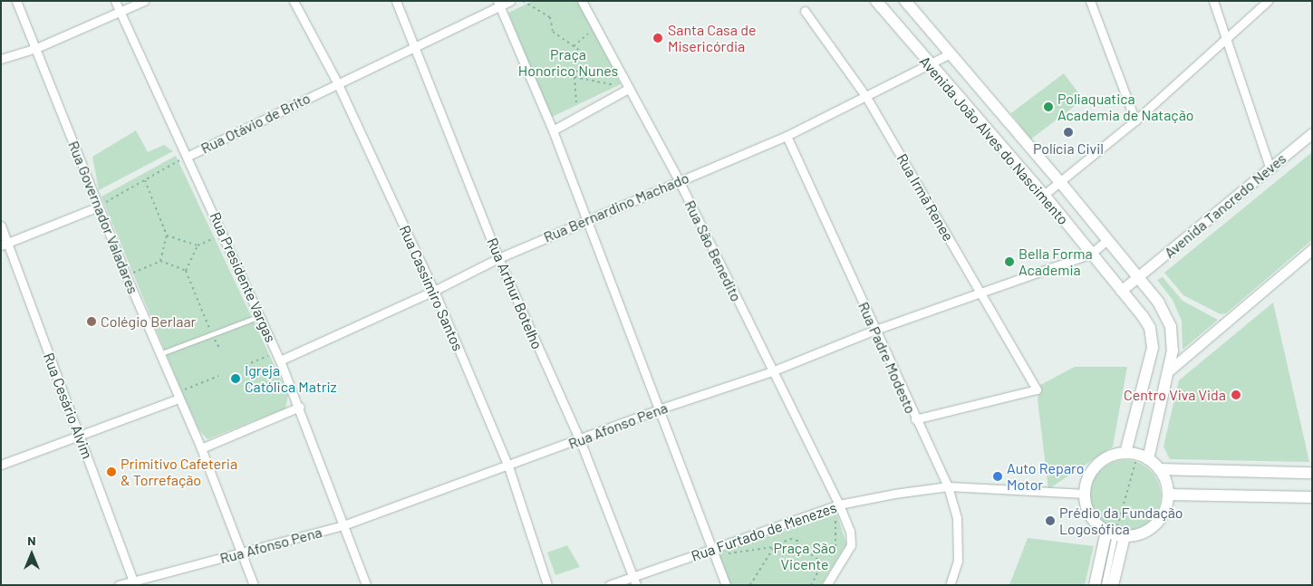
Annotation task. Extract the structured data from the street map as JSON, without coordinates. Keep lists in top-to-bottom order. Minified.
{"streets":{"main road":["Avenida João Alves do Nascimento"],"street":["Rua Otávio de Brito","Rua Irmã Renee","Avenida Tancredo Neves","Rua Bernardino Machado","Rua Governador Valadares","Rua São Benedito","Rua Presidente Vargas","Rua Cassimiro Santos","Rua Arthur Botelho","Rua Padre Modesto","Rua Cesário Alvim","Rua Afonso Pena","Rua Furtado de Menezes"]},"crossings":[["Rua Otávio de Brito","Rua Governador Valadares"],["Rua Otávio de Brito","Rua Presidente Vargas"],["Rua Otávio de Brito","Rua Cassimiro Santos"],["Rua Otávio de Brito","Rua Arthur Botelho"],["Avenida João Alves do Nascimento","Avenida Tancredo Neves"],["Avenida João Alves do Nascimento","Rua Bernardino Machado"],["Avenida João Alves do Nascimento","Rua Afonso Pena"],["Rua Irmã Renee","Rua Bernardino Machado"],["Rua Irmã Renee","Rua Padre Modesto"],["Rua Irmã Renee","Rua Afonso Pena"],["Rua Bernardino Machado","Rua São Benedito"],["Rua Bernardino Machado","Rua Presidente Vargas"],["Rua Bernardino Machado","Rua Cassimiro Santos"],["Rua Bernardino Machado","Rua Arthur Botelho"],["Rua Bernardino Machado","Rua Padre Modesto"],["Rua Governador Valadares","Rua Afonso Pena"],["Rua São Benedito","Rua Afonso Pena"],["Rua São Benedito","Rua Furtado de Menezes"],["Rua Presidente Vargas","Rua Afonso Pena"],["Rua Cassimiro Santos","Rua Afonso Pena"],["Rua Arthur Botelho","Rua Afonso Pena"],["Rua Arthur Botelho","Rua Furtado de Menezes"],["Rua Padre Modesto","Rua Afonso Pena"],["Rua Padre Modesto","Rua Furtado de Menezes"],["Rua Cesário Alvim","Rua Afonso Pena"]],"parks":["Praça Honorico Nunes","Praça São Vicente"],"places":["Santa Casa de Misericórdia","Poliaquatica Academia de Natação","Polícia Civil","Bella Forma Academia","Colégio Berlaar","Igreja Católica Matriz","Centro Viva Vida","Primitivo Cafeteria & Torrefação","Auto Reparo Motor","Prédio da Fundação Logosófica"],"north":"top"}
